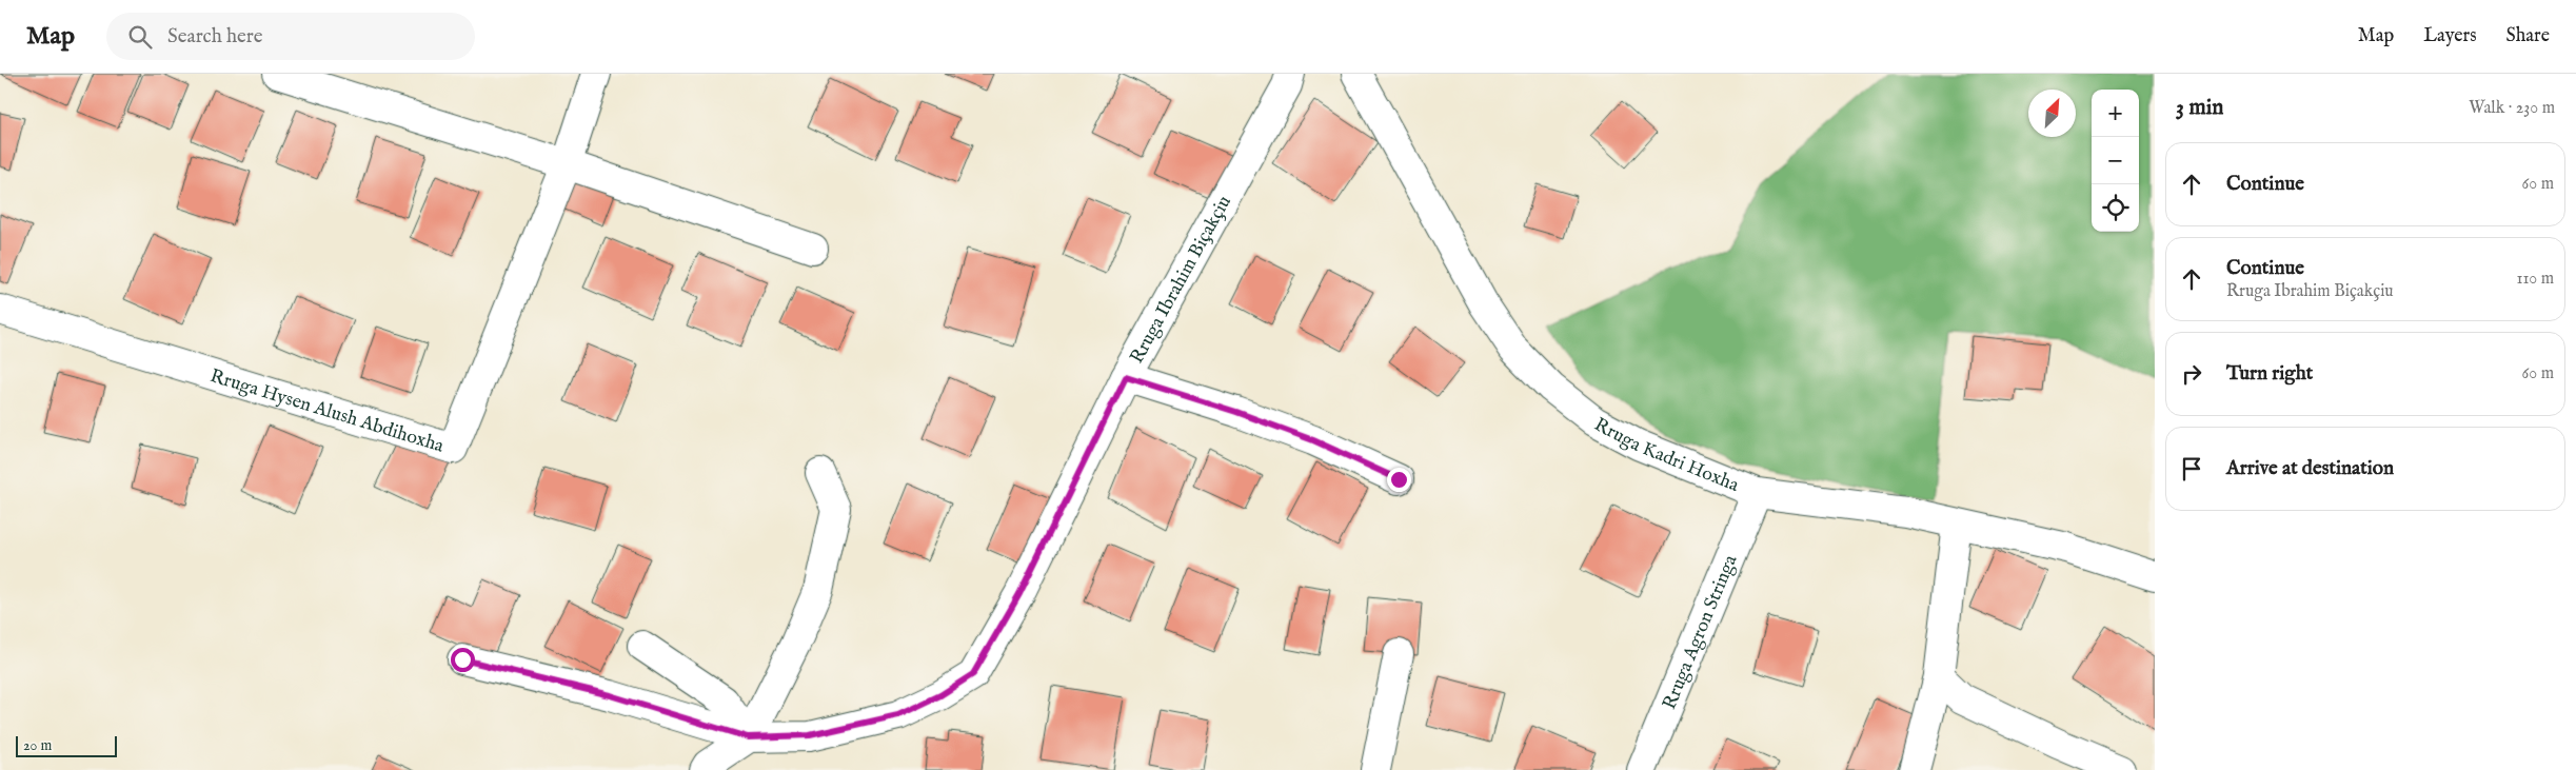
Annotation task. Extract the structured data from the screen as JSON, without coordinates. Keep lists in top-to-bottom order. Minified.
{"streets":{"street":["Rruga Ibrahim Biçakçiu","Rruga Hysen Alush Abdihoxha","Rruga Kadri Hoxha","Rruga Agron Stringa"]},"crossings":[["Rruga Kadri Hoxha","Rruga Agron Stringa"]],"scale_bar":"20 m","north":"top right","page":{"header":"Map","search":"Search here","nav":["Map","Layers","Share"],"heading":["3 min","Walk · 230 m"],"map_buttons":["+","−"],"list":[["Continue","60 m"],["Continue","Rruga Ibrahim Biçakçiu","110 m"],["Turn right","60 m"],"Arrive at destination"],"scale":"20 m"}}
